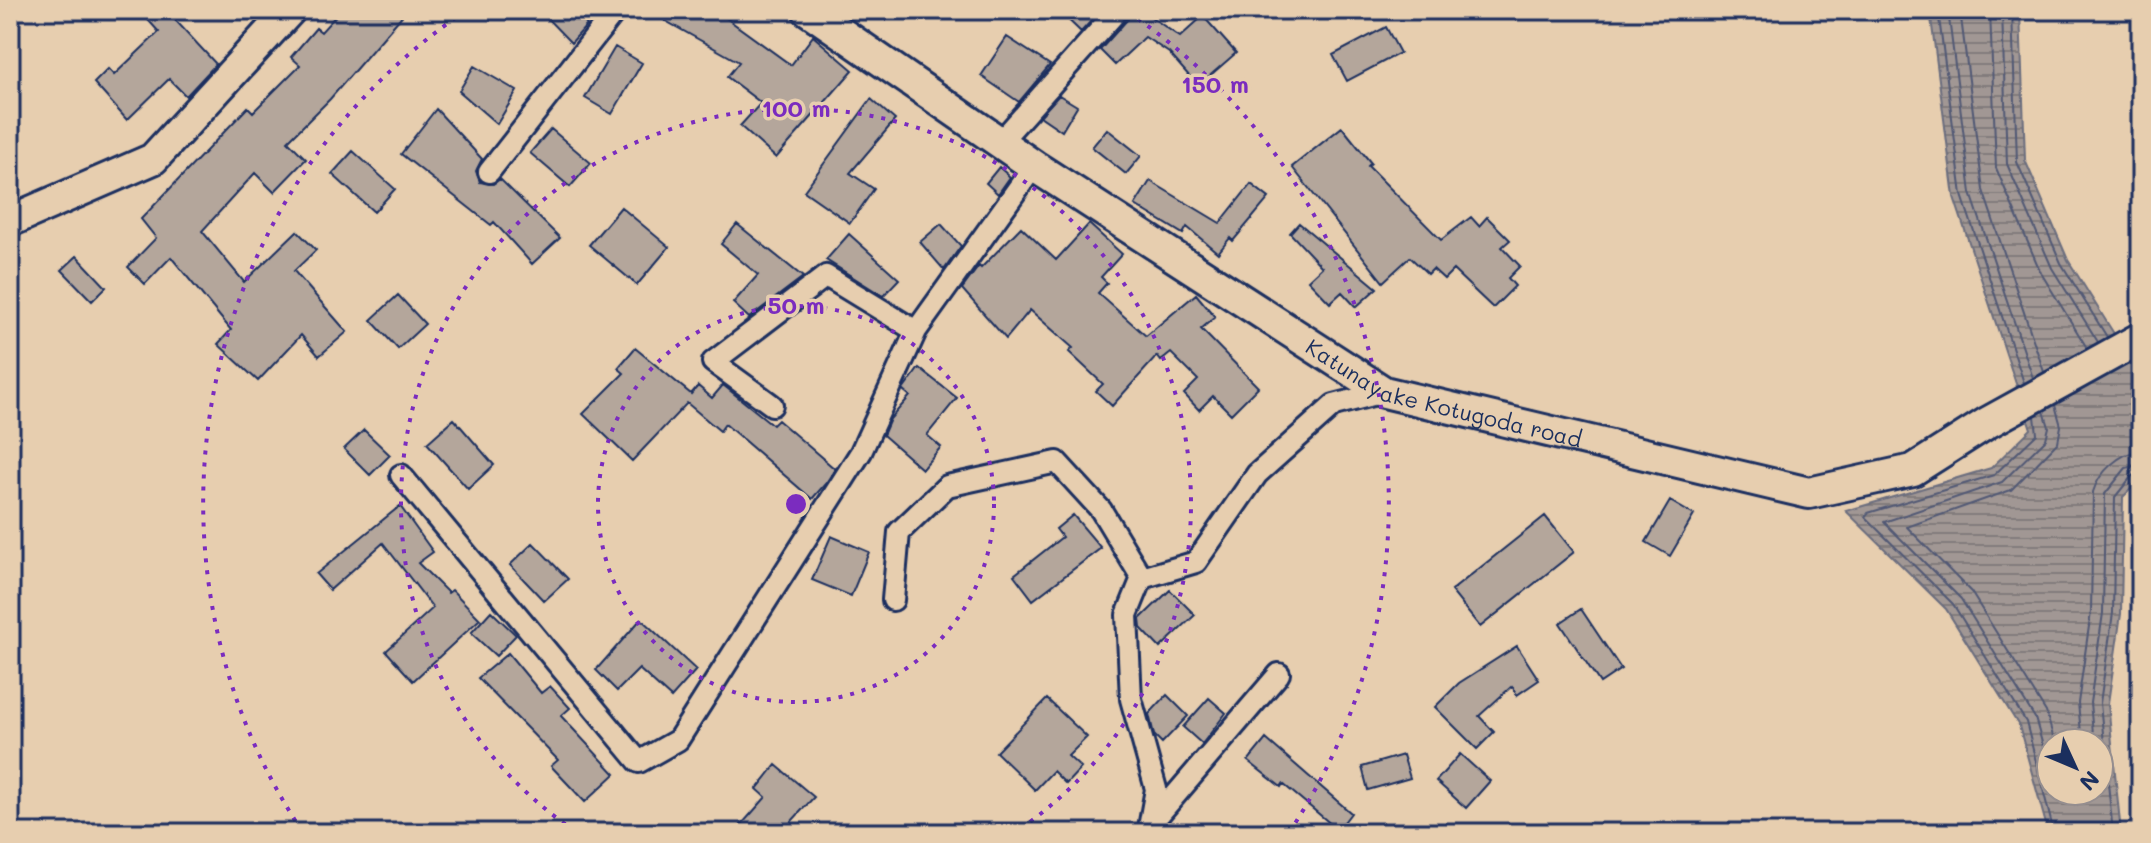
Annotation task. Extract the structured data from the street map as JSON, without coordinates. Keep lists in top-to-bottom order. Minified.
{"streets":{"main road":["Katunayake Kotugoda road"]},"north":"bottom right","rings":["150 m","100 m","50 m"]}
